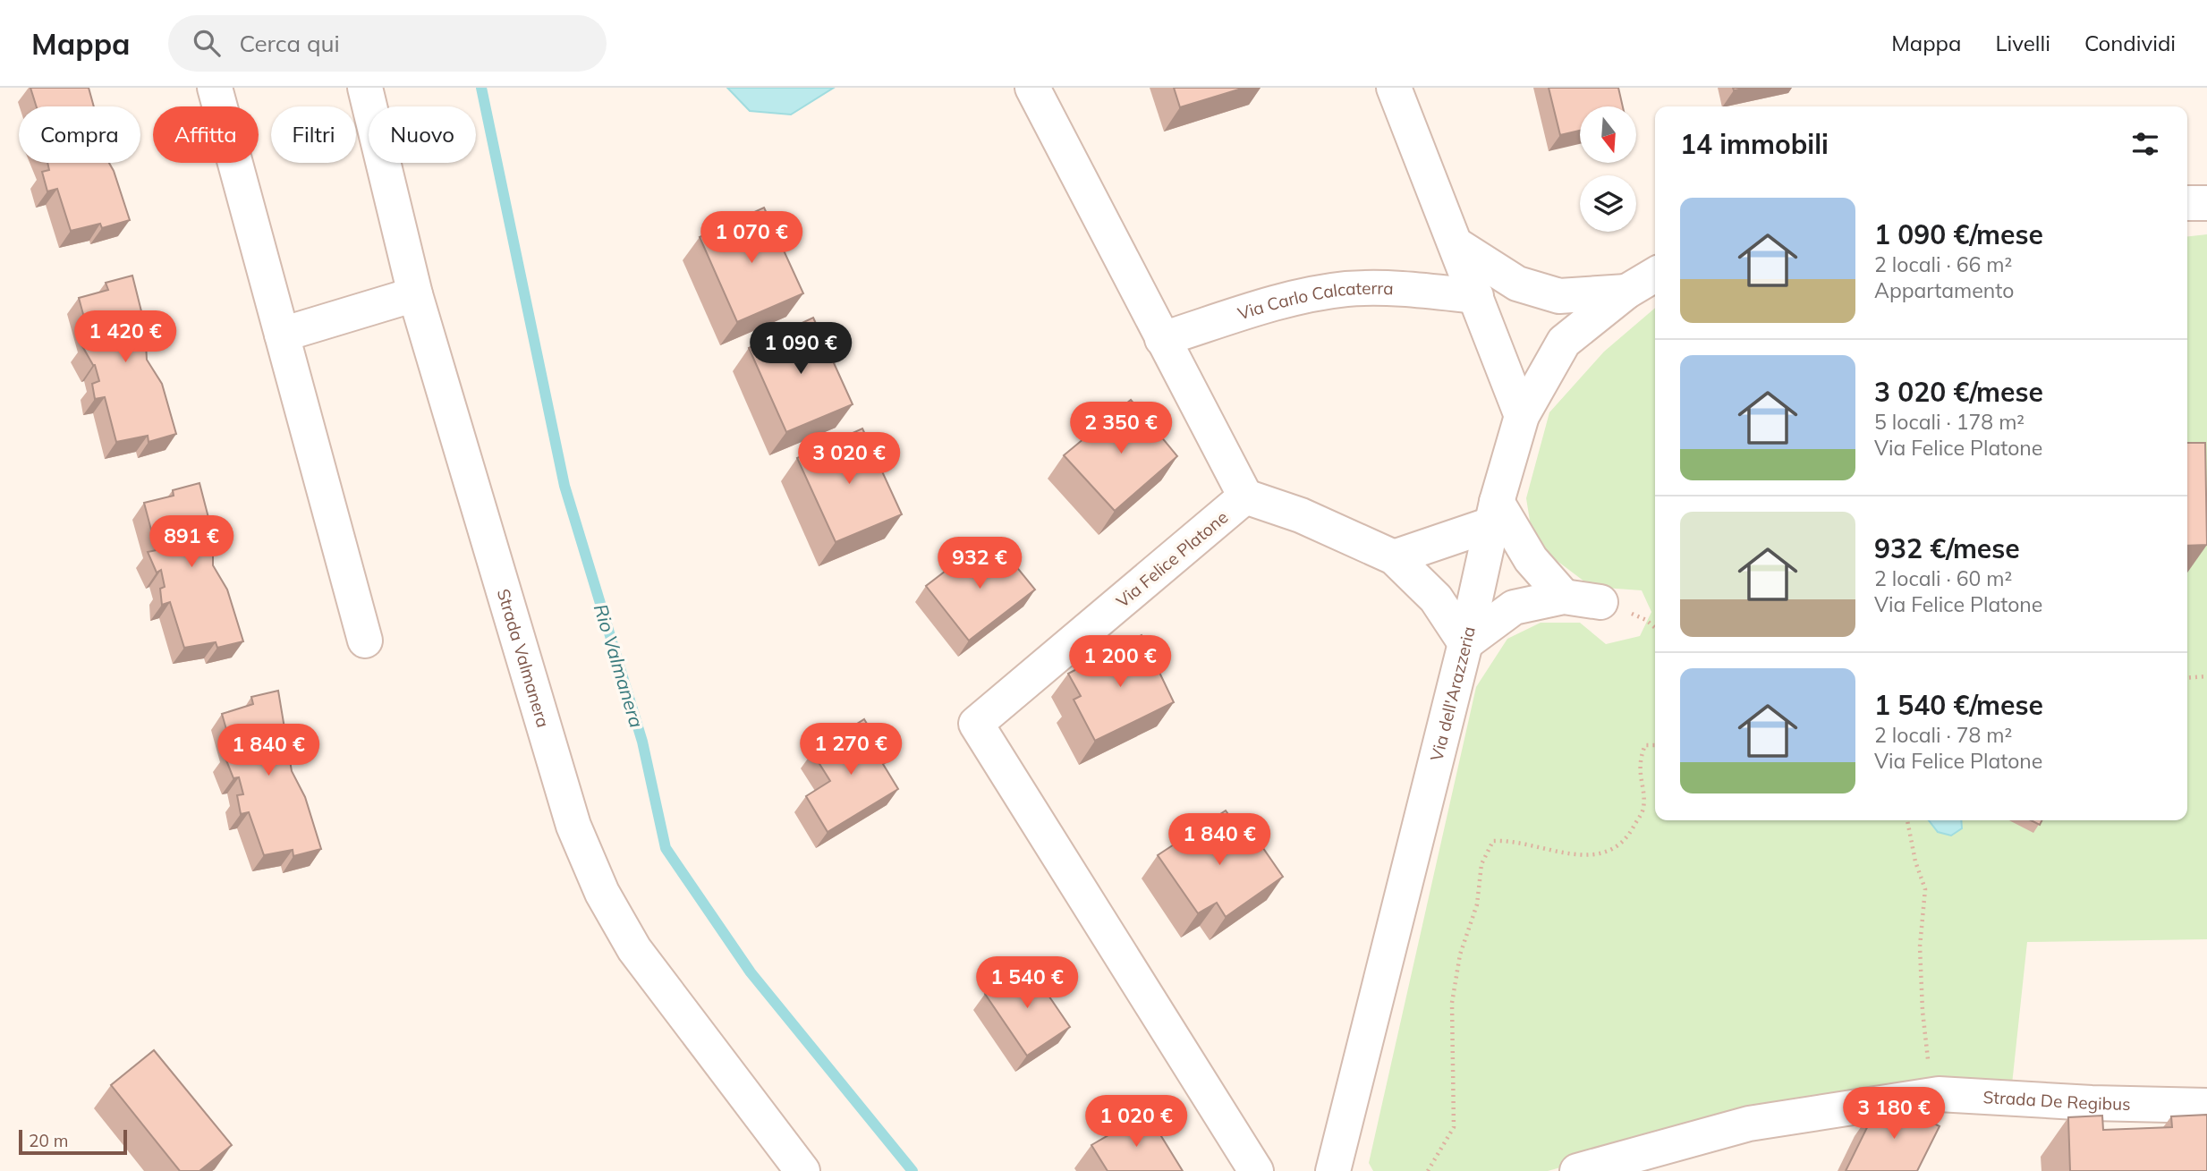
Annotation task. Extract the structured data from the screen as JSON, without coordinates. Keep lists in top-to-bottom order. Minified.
{"streets":{"street":["Via Carlo Calcaterra","Via Felice Platone","Strada Valmanera","Via dell'Arazzeria","Strada De Regibus"]},"water":["Rio Valmanera"],"scale_bar":"20 m","north":"bottom","page":{"header":"Mappa","search":"Cerca qui","nav":["Mappa","Livelli","Condividi"],"chip":["Compra","Affitta","Filtri","Nuovo"],"heading":"14 immobili","list":[{"name":"1 090 €/mese","note":"2 locali · 66 m² · Appartamento"},{"name":"3 020 €/mese","note":"5 locali · 178 m² · Via Felice Platone"},{"name":"932 €/mese","note":"2 locali · 60 m² · Via Felice Platone"},{"name":"1 540 €/mese","note":"2 locali · 78 m² · Via Felice Platone"}],"price":["1 070 €","1 420 €","1 090 €","2 350 €","3 020 €","891 €","932 €","1 200 €","1 270 €","1 840 €","1 840 €","1 540 €","3 180 €","1 020 €"],"scale":"20 m"}}
